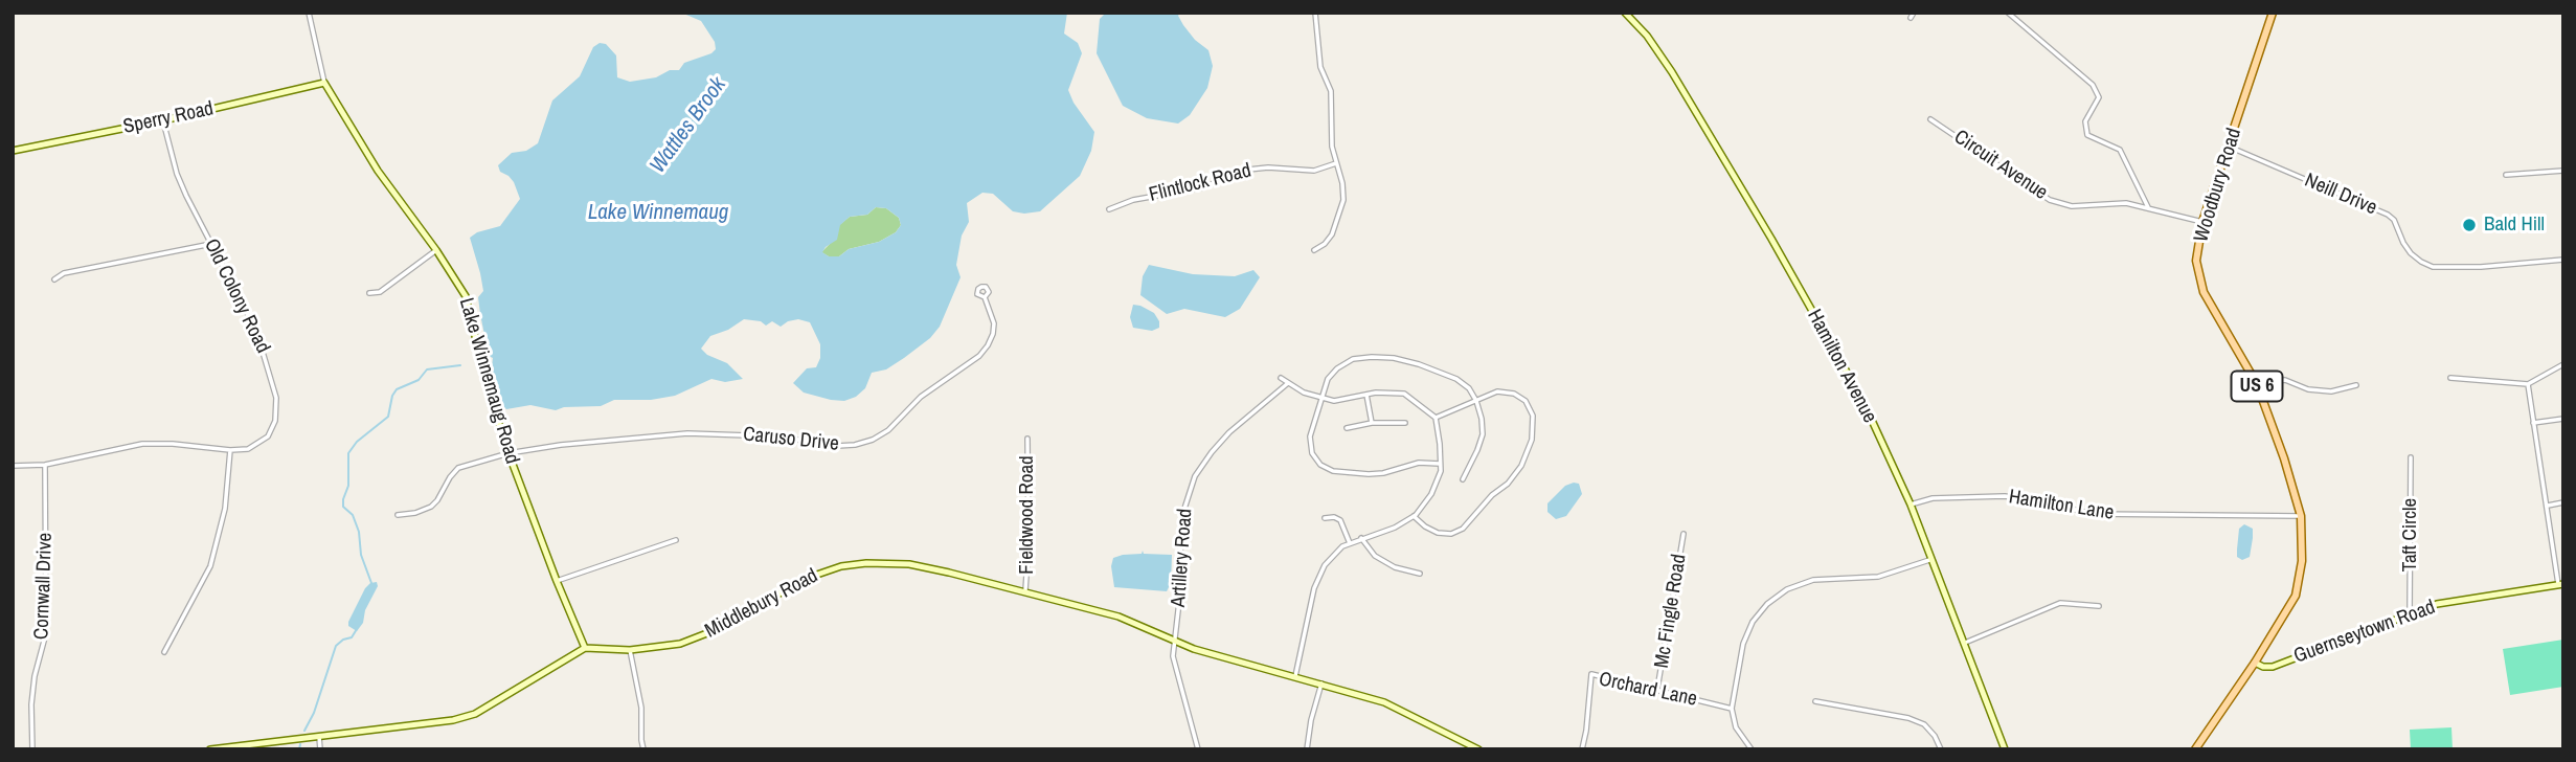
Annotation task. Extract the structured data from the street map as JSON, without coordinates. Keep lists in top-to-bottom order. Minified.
{"streets":{"main road":["Woodbury Road","US 6"],"street":["Sperry Road","Circuit Avenue","Flintlock Road","Neill Drive","Old Colony Road","Hamilton Avenue","Lake Winnemaug Road","Caruso Drive","Hamilton Lane","Fieldwood Road","Taft Circle","Artillery Road","Cornwall Drive","Middlebury Road","Mc Fingle Road","Guernseytown Road","Orchard Lane"]},"crossings":[["Sperry Road","Old Colony Road"],["Sperry Road","Lake Winnemaug Road"],["Circuit Avenue","Woodbury Road"],["Woodbury Road","Neill Drive"],["Woodbury Road","Hamilton Lane"],["Woodbury Road","Guernseytown Road"],["Old Colony Road","Cornwall Drive"],["Hamilton Avenue","Hamilton Lane"],["Lake Winnemaug Road","Caruso Drive"],["Lake Winnemaug Road","Middlebury Road"],["Fieldwood Road","Middlebury Road"],["Taft Circle","Guernseytown Road"],["Artillery Road","Middlebury Road"],["Mc Fingle Road","Orchard Lane"]],"water":["Wattles Brook","Lake Winnemaug"],"places":["Bald Hill"]}
